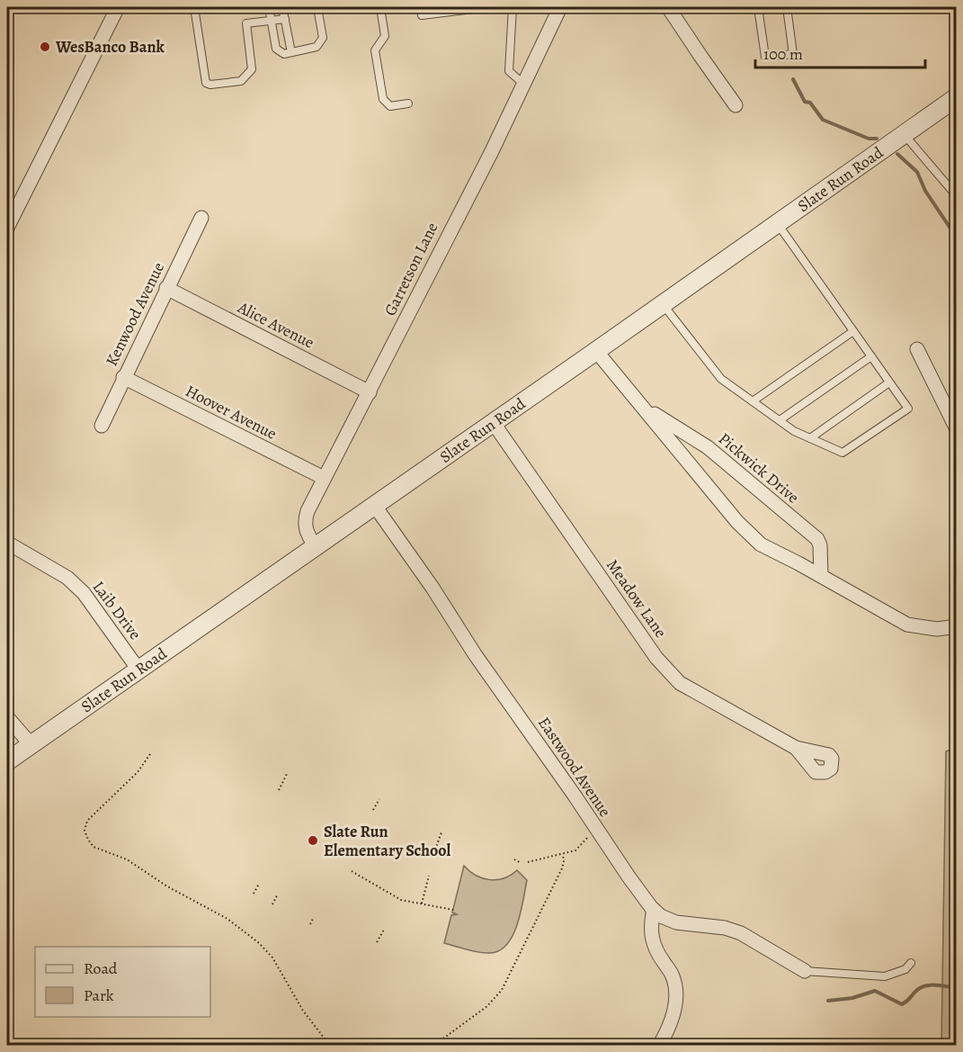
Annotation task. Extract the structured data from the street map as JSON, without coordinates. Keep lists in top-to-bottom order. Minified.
{"streets":{"street":["Slate Run Road","Garretson Lane","Kenwood Avenue","Alice Avenue","Hoover Avenue","Pickwick Drive","Meadow Lane","Laib Drive","Eastwood Avenue"]},"crossings":[["Slate Run Road","Garretson Lane"],["Slate Run Road","Pickwick Drive"],["Slate Run Road","Meadow Lane"],["Slate Run Road","Laib Drive"],["Slate Run Road","Eastwood Avenue"],["Garretson Lane","Alice Avenue"],["Garretson Lane","Hoover Avenue"],["Kenwood Avenue","Alice Avenue"],["Kenwood Avenue","Hoover Avenue"]],"places":["WesBanco Bank","Slate Run Elementary School"],"legend":["Road","Park"],"scale_bar":"100 m"}
